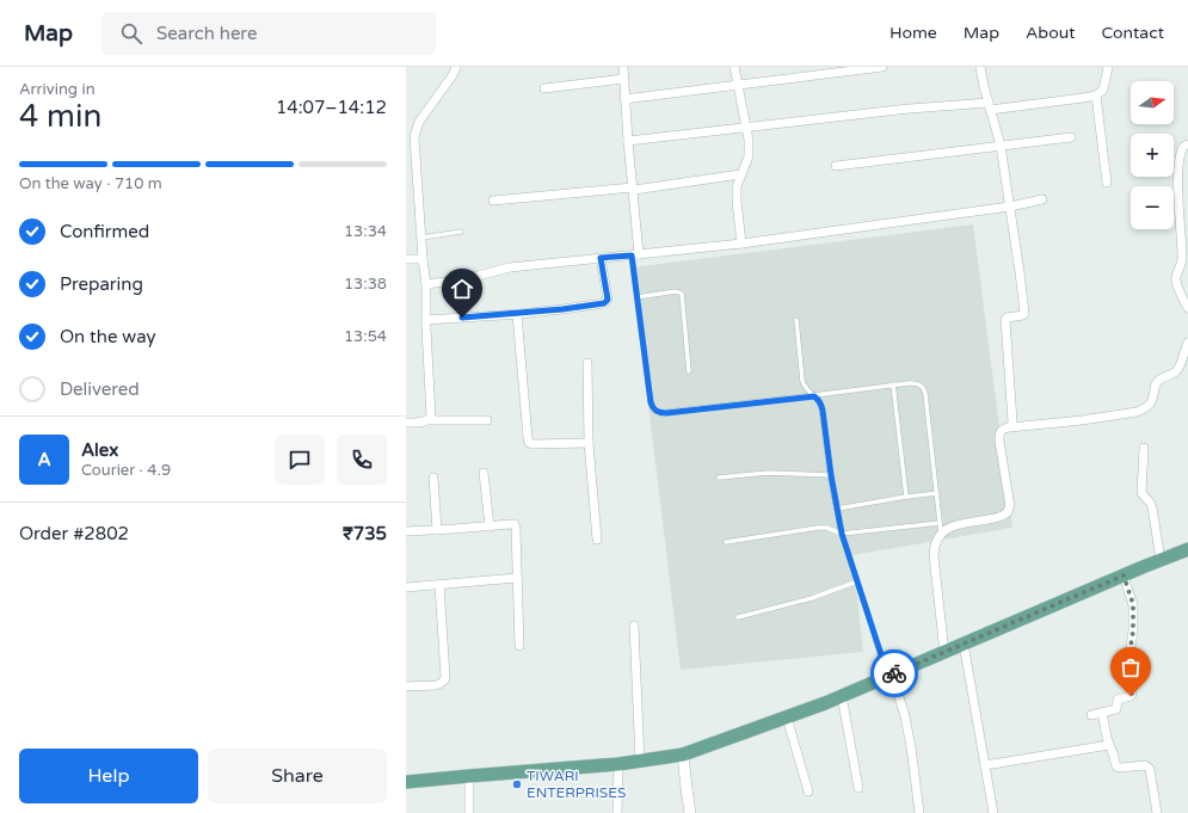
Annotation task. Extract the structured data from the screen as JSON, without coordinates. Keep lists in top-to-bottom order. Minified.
{"places":["TIWARI ENTERPRISES"],"north":"right","page":{"header":"Map","search":"Search here","nav":["Home","Map","About","Contact"],"heading":["4 min","Arriving in","14:07–14:12"],"panel":["Alex","Courier · 4.9","Order #2802","₹735"],"map_buttons":["+","−"],"bar":"On the way · 710 m","list":[["Confirmed","13:34"],["Preparing","13:38"],["On the way","13:54"],"Delivered"],"round":"A","buttons":["Help","Share"]}}
